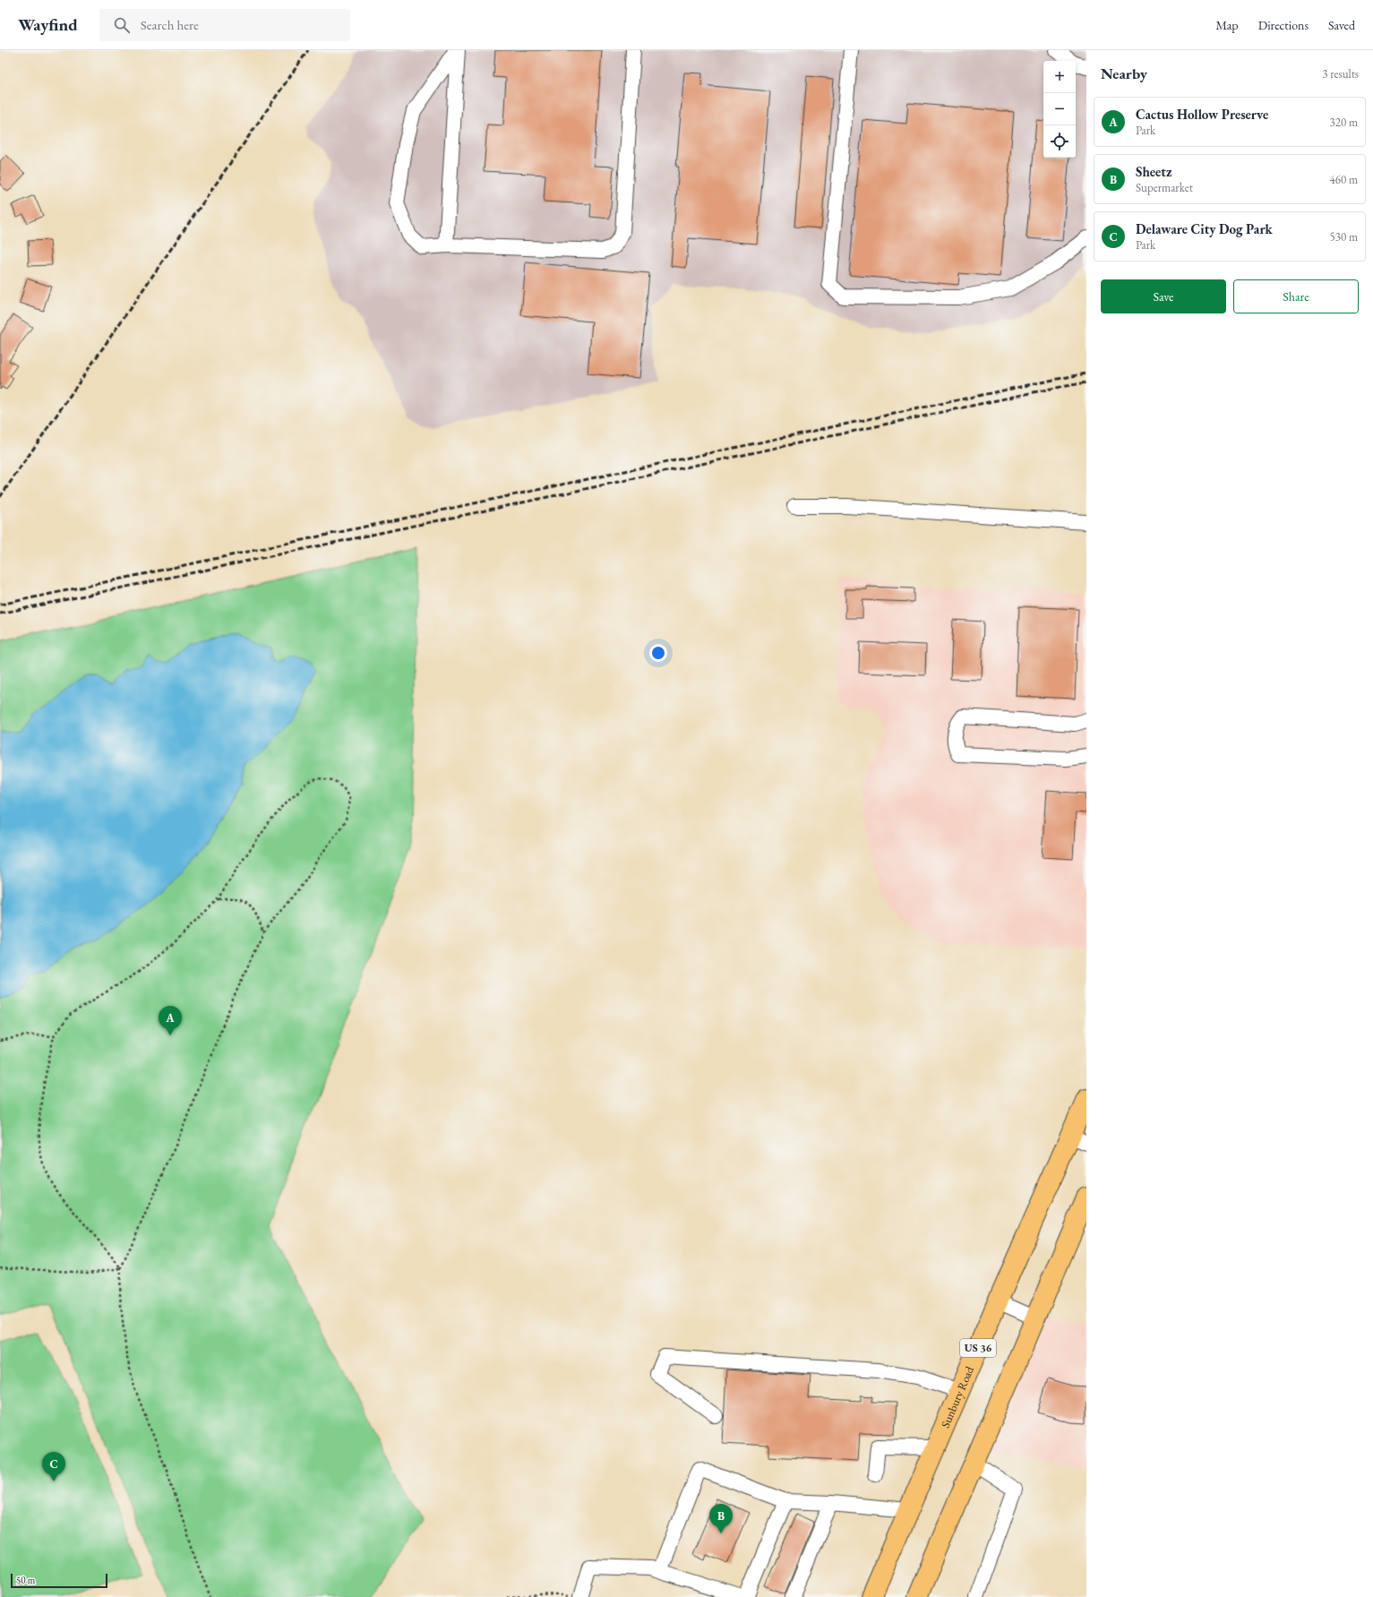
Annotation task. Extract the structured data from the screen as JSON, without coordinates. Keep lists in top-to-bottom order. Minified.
{"streets":{"highway":["US 36","Sunbury Road"]},"scale_bar":"50 m","page":{"header":"Wayfind","search":"Search here","nav":["Map","Directions","Saved"],"heading":["Nearby","3 results"],"map_buttons":["+","−"],"list":[{"mark":"A","name":"Cactus Hollow Preserve","note":"Park","value":"320 m"},{"mark":"B","name":"Sheetz","note":"Supermarket","value":"460 m"},{"mark":"C","name":"Delaware City Dog Park","note":"Park","value":"530 m"}],"buttons":["Save","Share"],"pins":["A","C","B"],"scale":"50 m"}}
